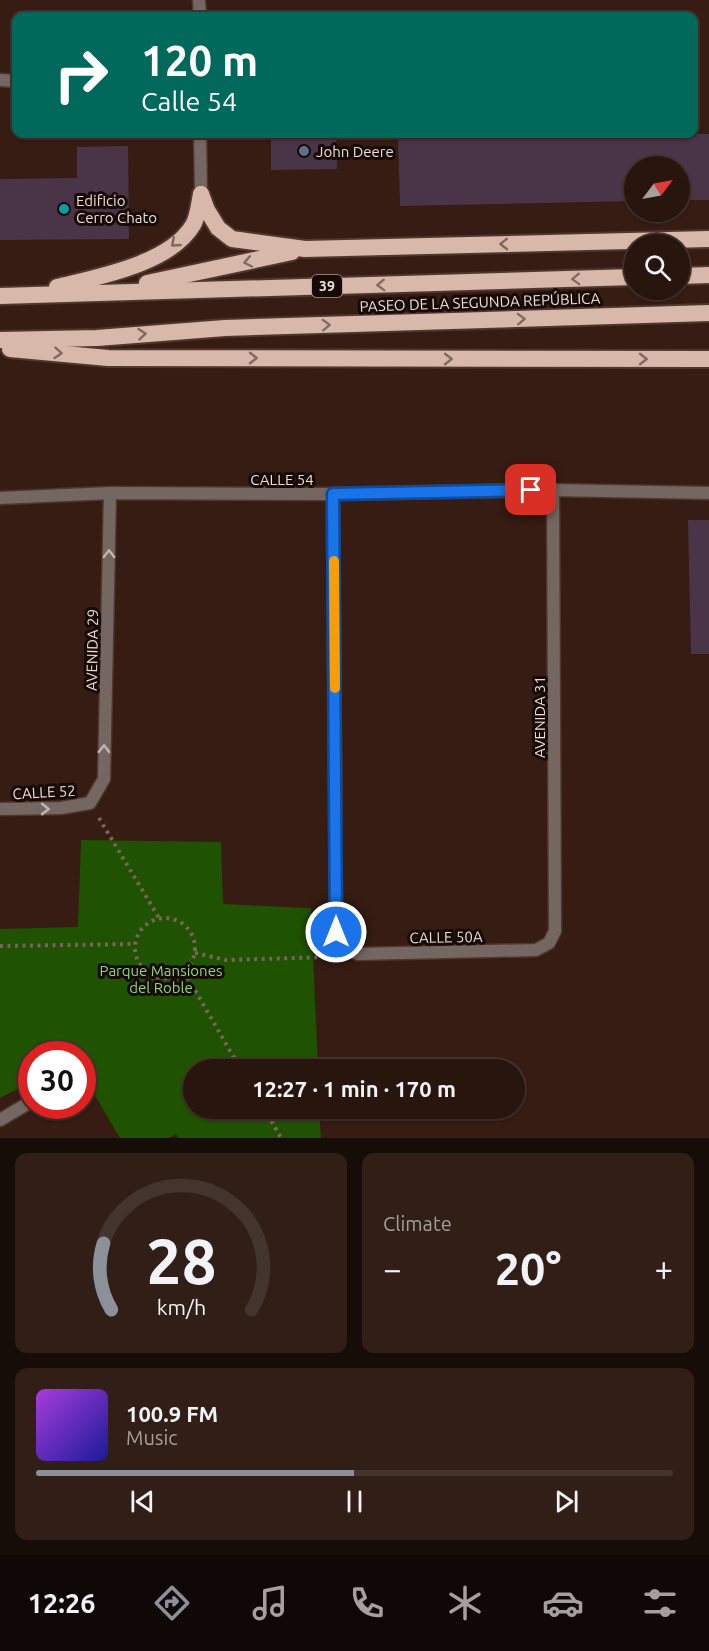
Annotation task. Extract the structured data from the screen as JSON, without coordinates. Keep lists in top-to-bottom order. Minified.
{"streets":{"highway":["39","PASEO DE LA SEGUNDA REPÚBLICA"],"street":["CALLE 54","AVENIDA 29","AVENIDA 31","CALLE 52","CALLE 50A"]},"crossings":[["CALLE 54","AVENIDA 29"],["CALLE 54","AVENIDA 31"],["AVENIDA 29","CALLE 52"],["AVENIDA 31","CALLE 50A"]],"one_way":["AVENIDA 29","CALLE 52"],"parks":["Parque Mansiones del Roble"],"places":["John Deere","Edificio Cerro Chato"],"north":"top right","page":{"turn":["120 m","Calle 54"],"limit":"30","trip":"12:27 · 1 min · 170 m","tile":"Climate","heat":["−","20°","+"],"song":["100.9 FM","Music"],"tabs":"12:26","gauge":["28","km/h"]}}
